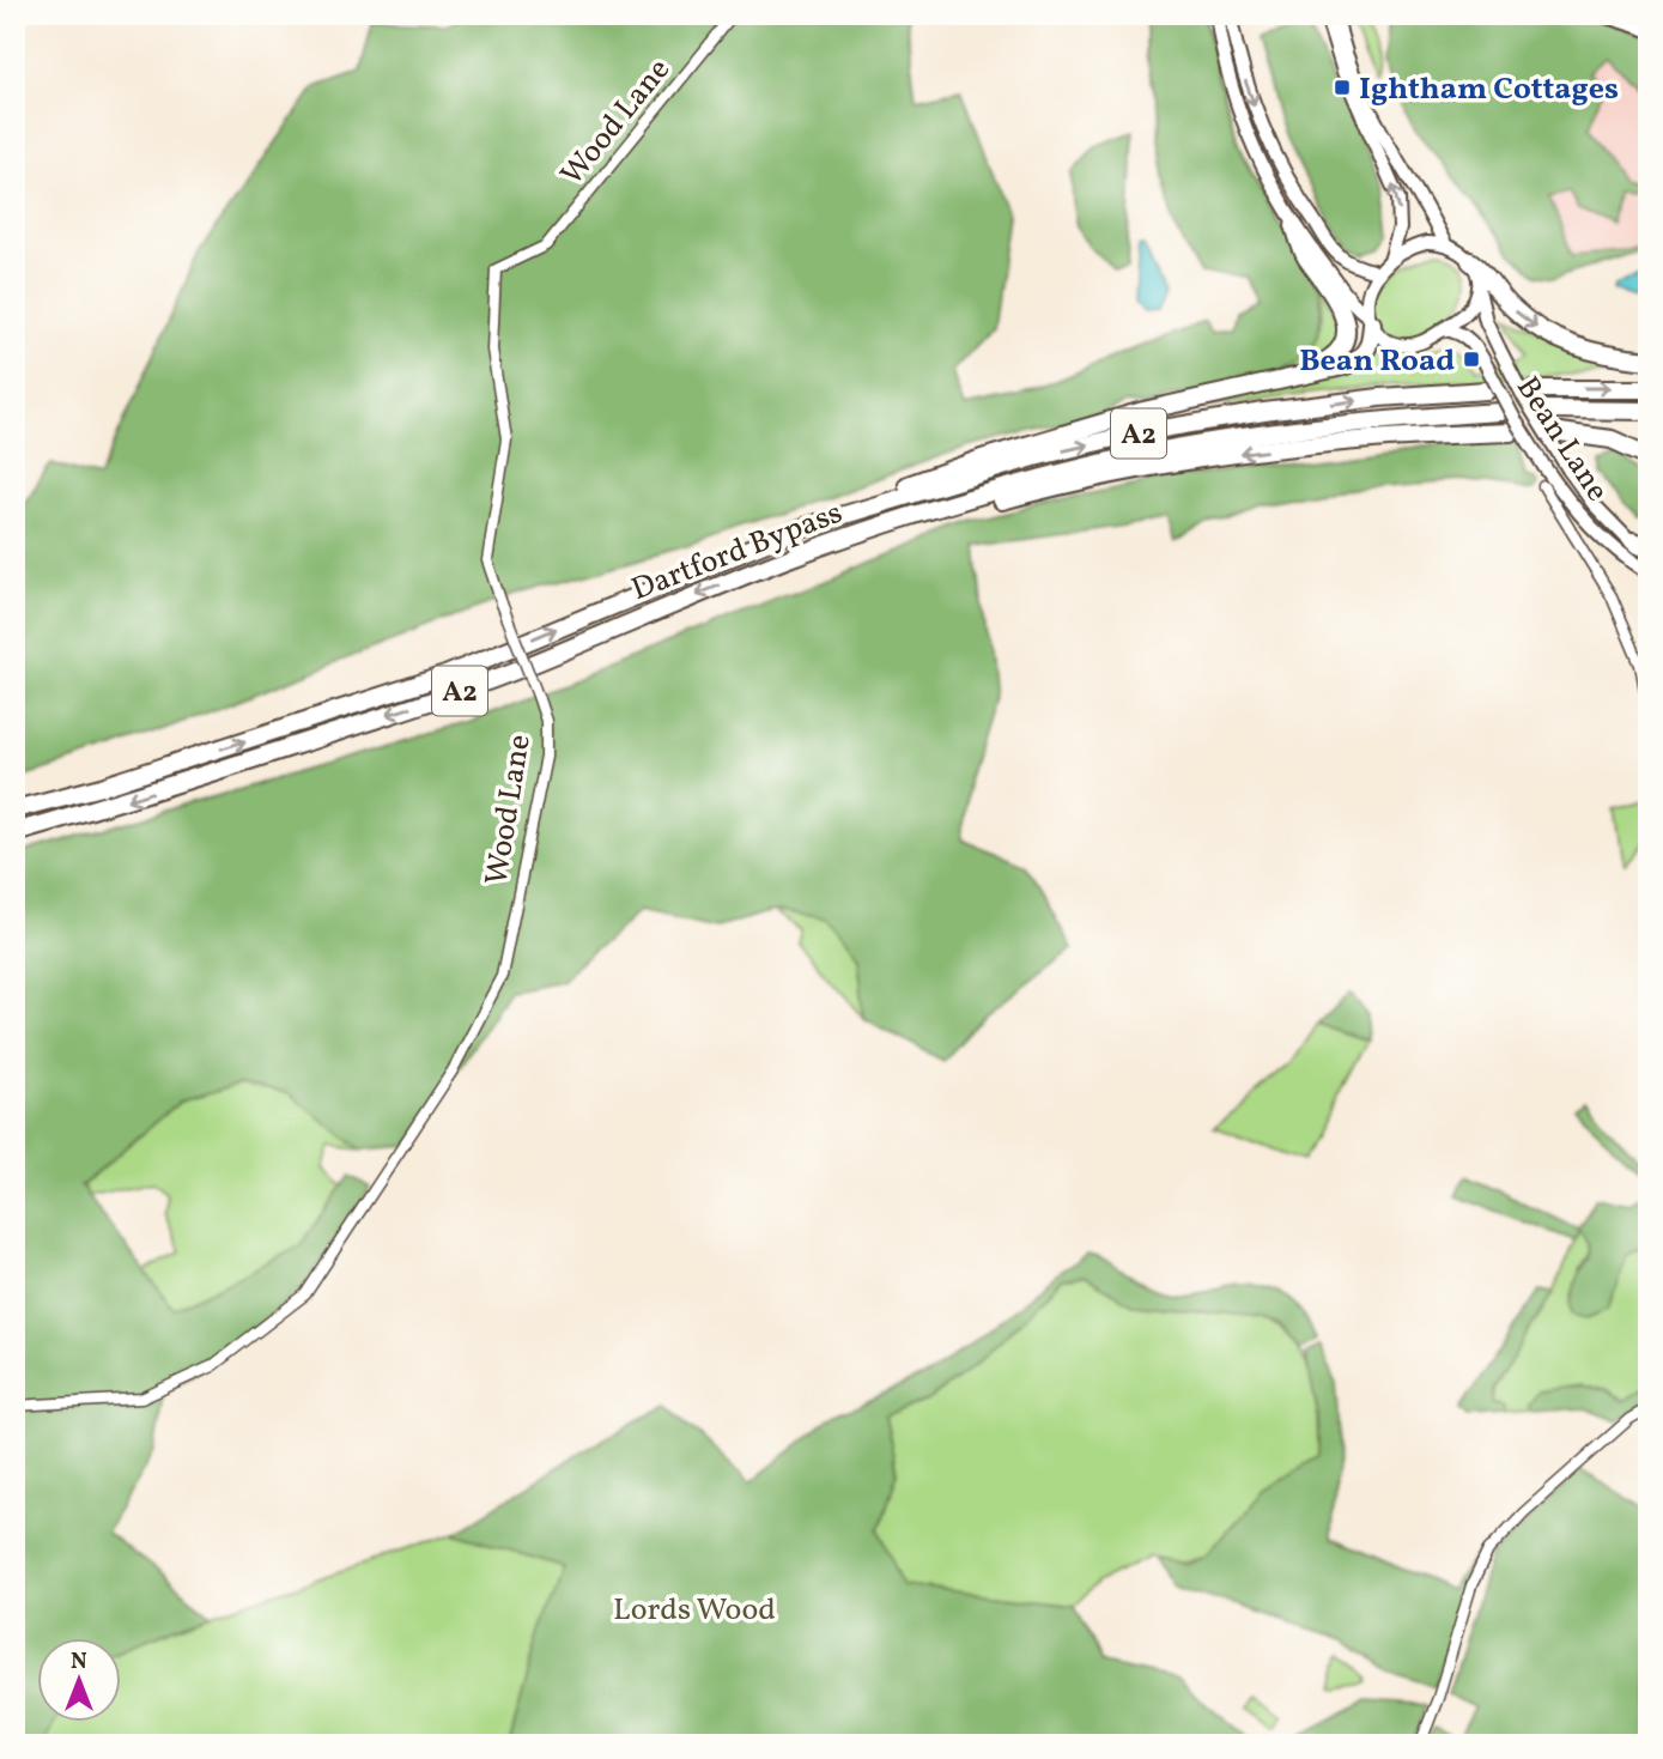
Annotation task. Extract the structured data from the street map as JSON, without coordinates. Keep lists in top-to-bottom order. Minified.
{"streets":{"highway":["A2","Dartford Bypass"],"main road":["Bean Lane"],"street":["Wood Lane"]},"crossings":[["A2","Dartford Bypass"]],"parks":["Lords Wood"],"places":{"transit":["Ightham Cottages","Bean Road"]},"north":"top"}
